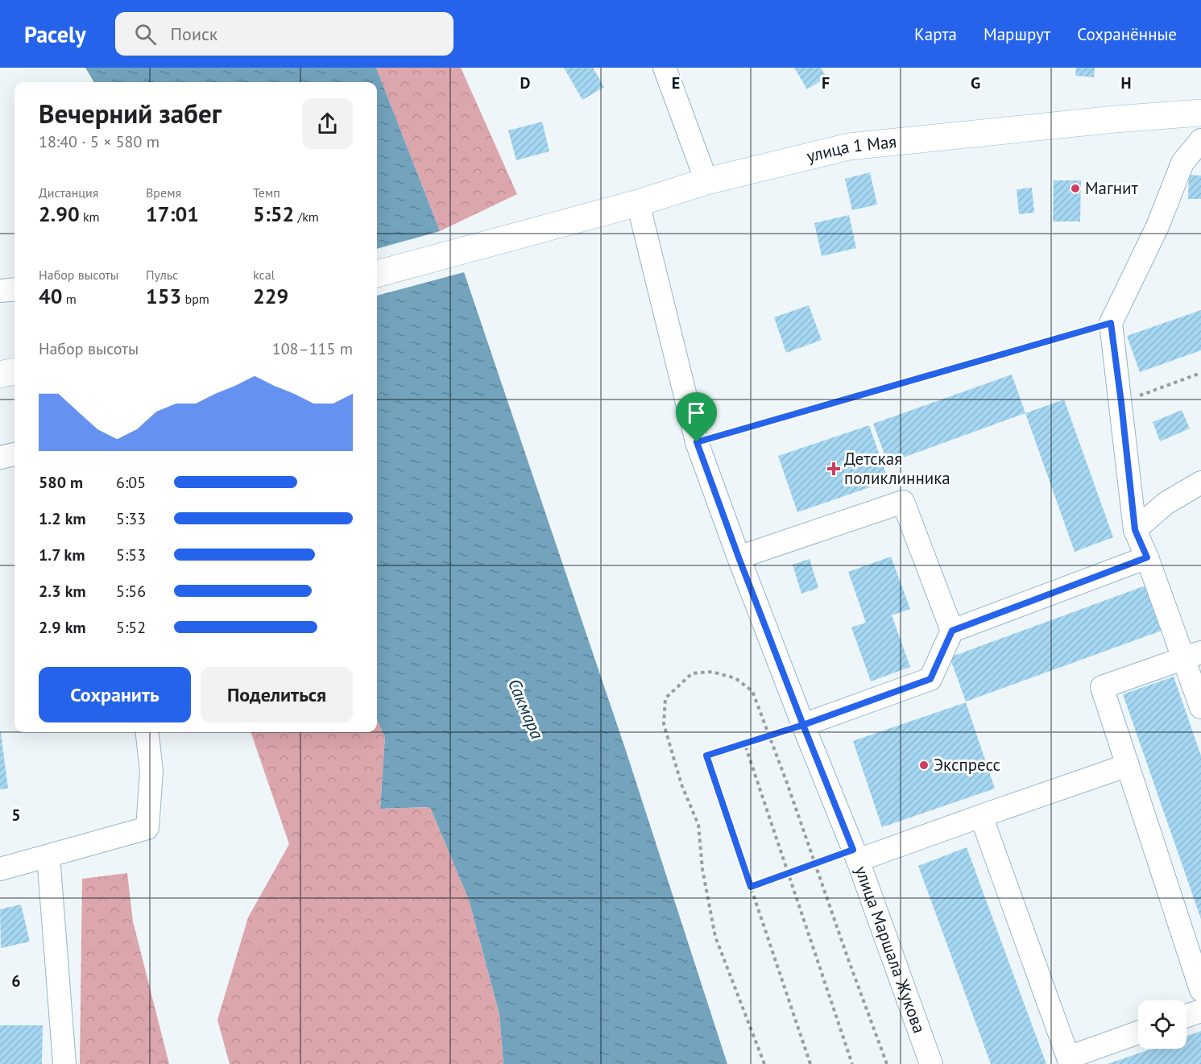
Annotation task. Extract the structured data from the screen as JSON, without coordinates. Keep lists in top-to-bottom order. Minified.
{"streets":{"main road":["улица 1 Мая"],"street":["улица Маршала Жукова"]},"crossings":[["улица 1 Мая","улица Маршала Жукова"]],"water":["Сакмара"],"places":{"other":["Магнит","Экспресс"],"health":["Детская поликлинника"]},"page":{"header":"Pacely","search":"Поиск","nav":["Карта","Маршрут","Сохранённые"],"heading":["Вечерний забег","18:40 · 5 × 580 m"],"stats":[["Дистанция","2.90 km"],["Время","17:01"],["Темп","5:52 /km"],["Набор высоты","40 m"],["Пульс","153 bpm"],["kcal","229"]],"chart":["Набор высоты","108–115 m"],"list":[{"name":"580 m","note":"6:05"},{"name":"1.2 km","note":"5:33"},{"name":"1.7 km","note":"5:53"},{"name":"2.3 km","note":"5:56"},{"name":"2.9 km","note":"5:52"}],"buttons":["Сохранить","Поделиться"]},"grid":{"columns":["D","E","F","G","H"],"rows":["5","6"]}}
